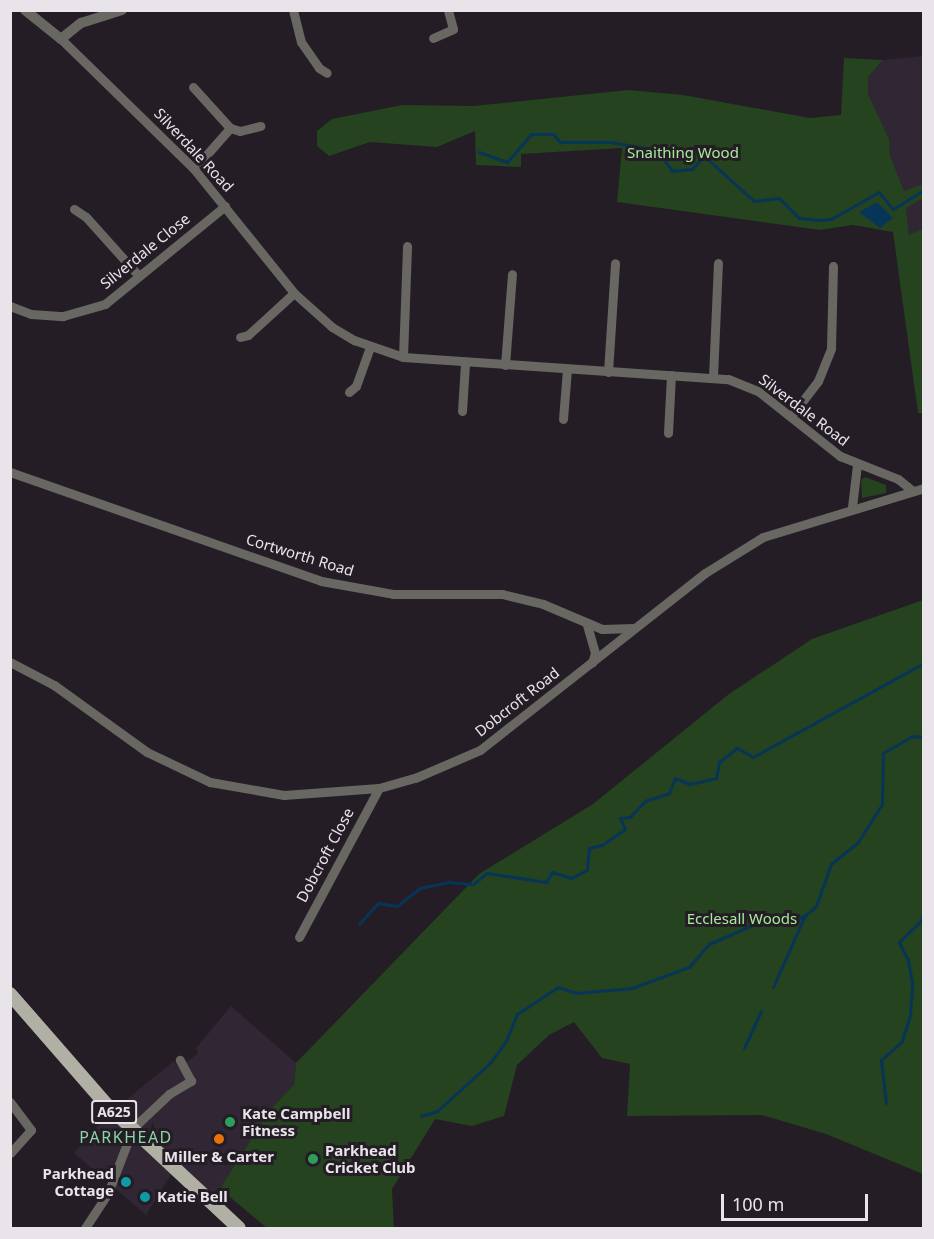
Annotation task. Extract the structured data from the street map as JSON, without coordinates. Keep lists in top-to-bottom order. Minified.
{"streets":{"main road":["A625"],"street":["Silverdale Road","Silverdale Close","Cortworth Road","Dobcroft Road","Dobcroft Close"]},"crossings":[["Silverdale Road","Silverdale Close"],["Silverdale Road","Dobcroft Road"],["Cortworth Road","Dobcroft Road"],["Dobcroft Road","Dobcroft Close"]],"districts":["PARKHEAD"],"parks":["Snaithing Wood","Ecclesall Woods"],"places":["Kate Campbell Fitness","Miller & Carter","Parkhead Cricket Club","Parkhead Cottage","Katie Bell"],"scale_bar":"100 m"}
